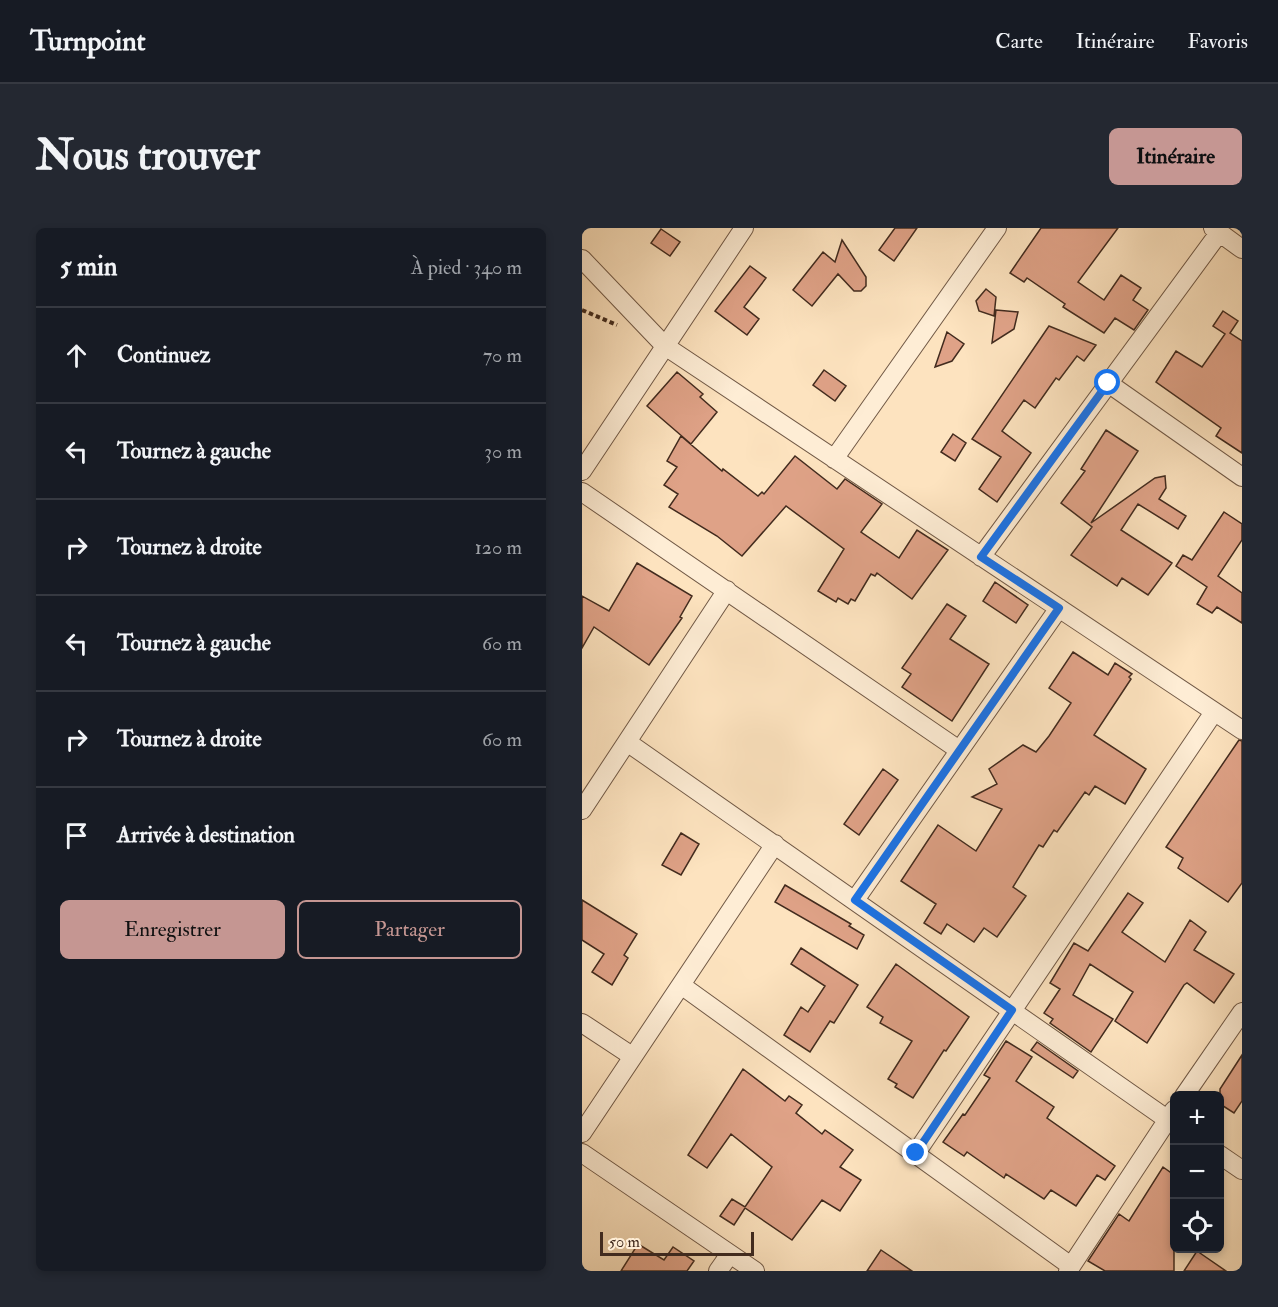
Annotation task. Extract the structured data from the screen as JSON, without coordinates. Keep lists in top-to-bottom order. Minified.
{"scale_bar":"50 m","page":{"header":"Turnpoint","nav":["Carte","Itinéraire","Favoris"],"buttons":["Itinéraire",["Enregistrer","Partager"]],"title":"Nous trouver","heading":["5 min","À pied · 340 m"],"list":[["Continuez","70 m"],["Tournez à gauche","30 m"],["Tournez à droite","120 m"],["Tournez à gauche","60 m"],["Tournez à droite","60 m"],"Arrivée à destination"],"map_buttons":["+","−"],"scale":"50 m"}}
